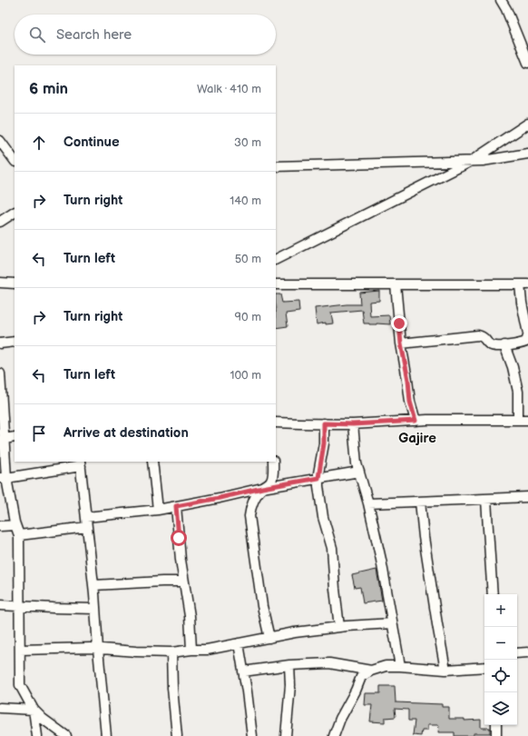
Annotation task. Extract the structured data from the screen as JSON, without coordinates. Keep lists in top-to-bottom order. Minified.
{"districts":["Gajire"],"page":{"search":"Search here","heading":["6 min","Walk · 410 m"],"list":[["Continue","30 m"],["Turn right","140 m"],["Turn left","50 m"],["Turn right","90 m"],["Turn left","100 m"],"Arrive at destination"],"map_buttons":["+","−"]}}
